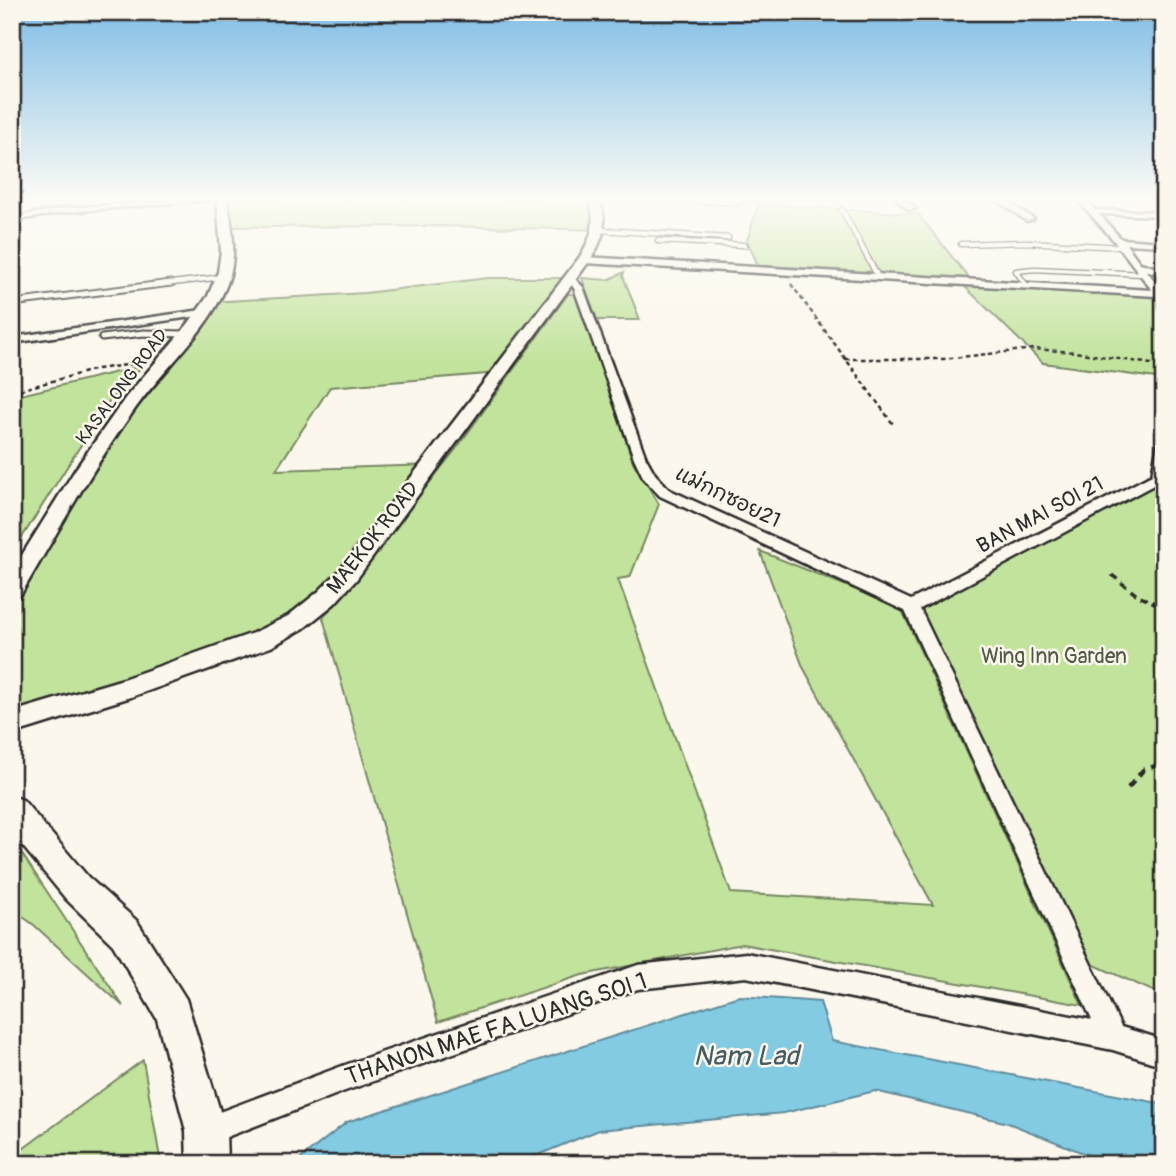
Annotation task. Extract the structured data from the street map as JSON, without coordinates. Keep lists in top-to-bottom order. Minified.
{"streets":{"street":["KASALONG ROAD","แม่กกซอย21","BAN MAI SOI 21","MAEKOK ROAD","THANON MAE FA LUANG SOI 1"]},"crossings":[["แม่กกซอย21","BAN MAI SOI 21"],["แม่กกซอย21","MAEKOK ROAD"]],"water":["Nam Lad"],"parks":["Wing Inn Garden"]}
